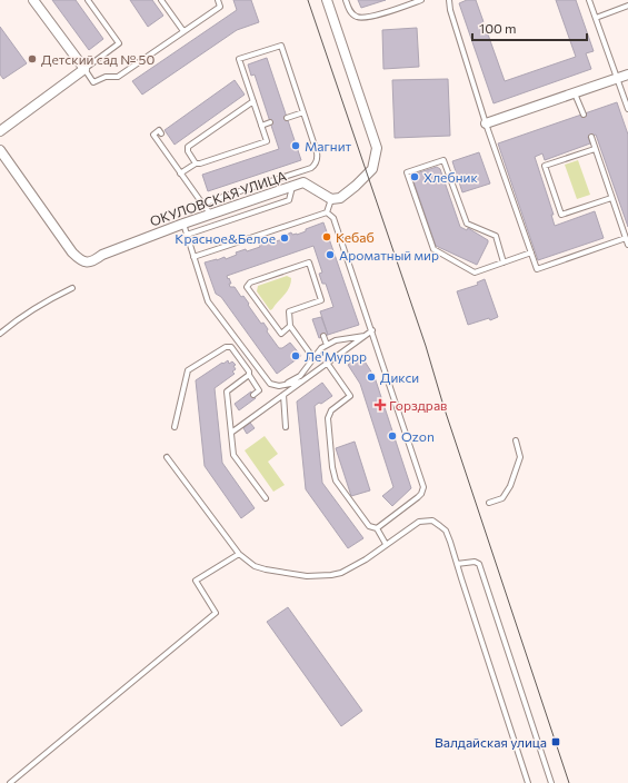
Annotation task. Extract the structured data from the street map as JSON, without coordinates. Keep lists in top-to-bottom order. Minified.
{"streets":{"street":["ОКУЛОВСКАЯ УЛИЦА"]},"places":{"other":["Детский сад № 50","Магнит","Хлебник","Кебаб","Красное&Белое","Ароматный мир","Ле'Муррр","Дикси","Ozon"],"health":["Горздрав"],"transit":["Валдайская улица"]},"scale_bar":"100 m"}
